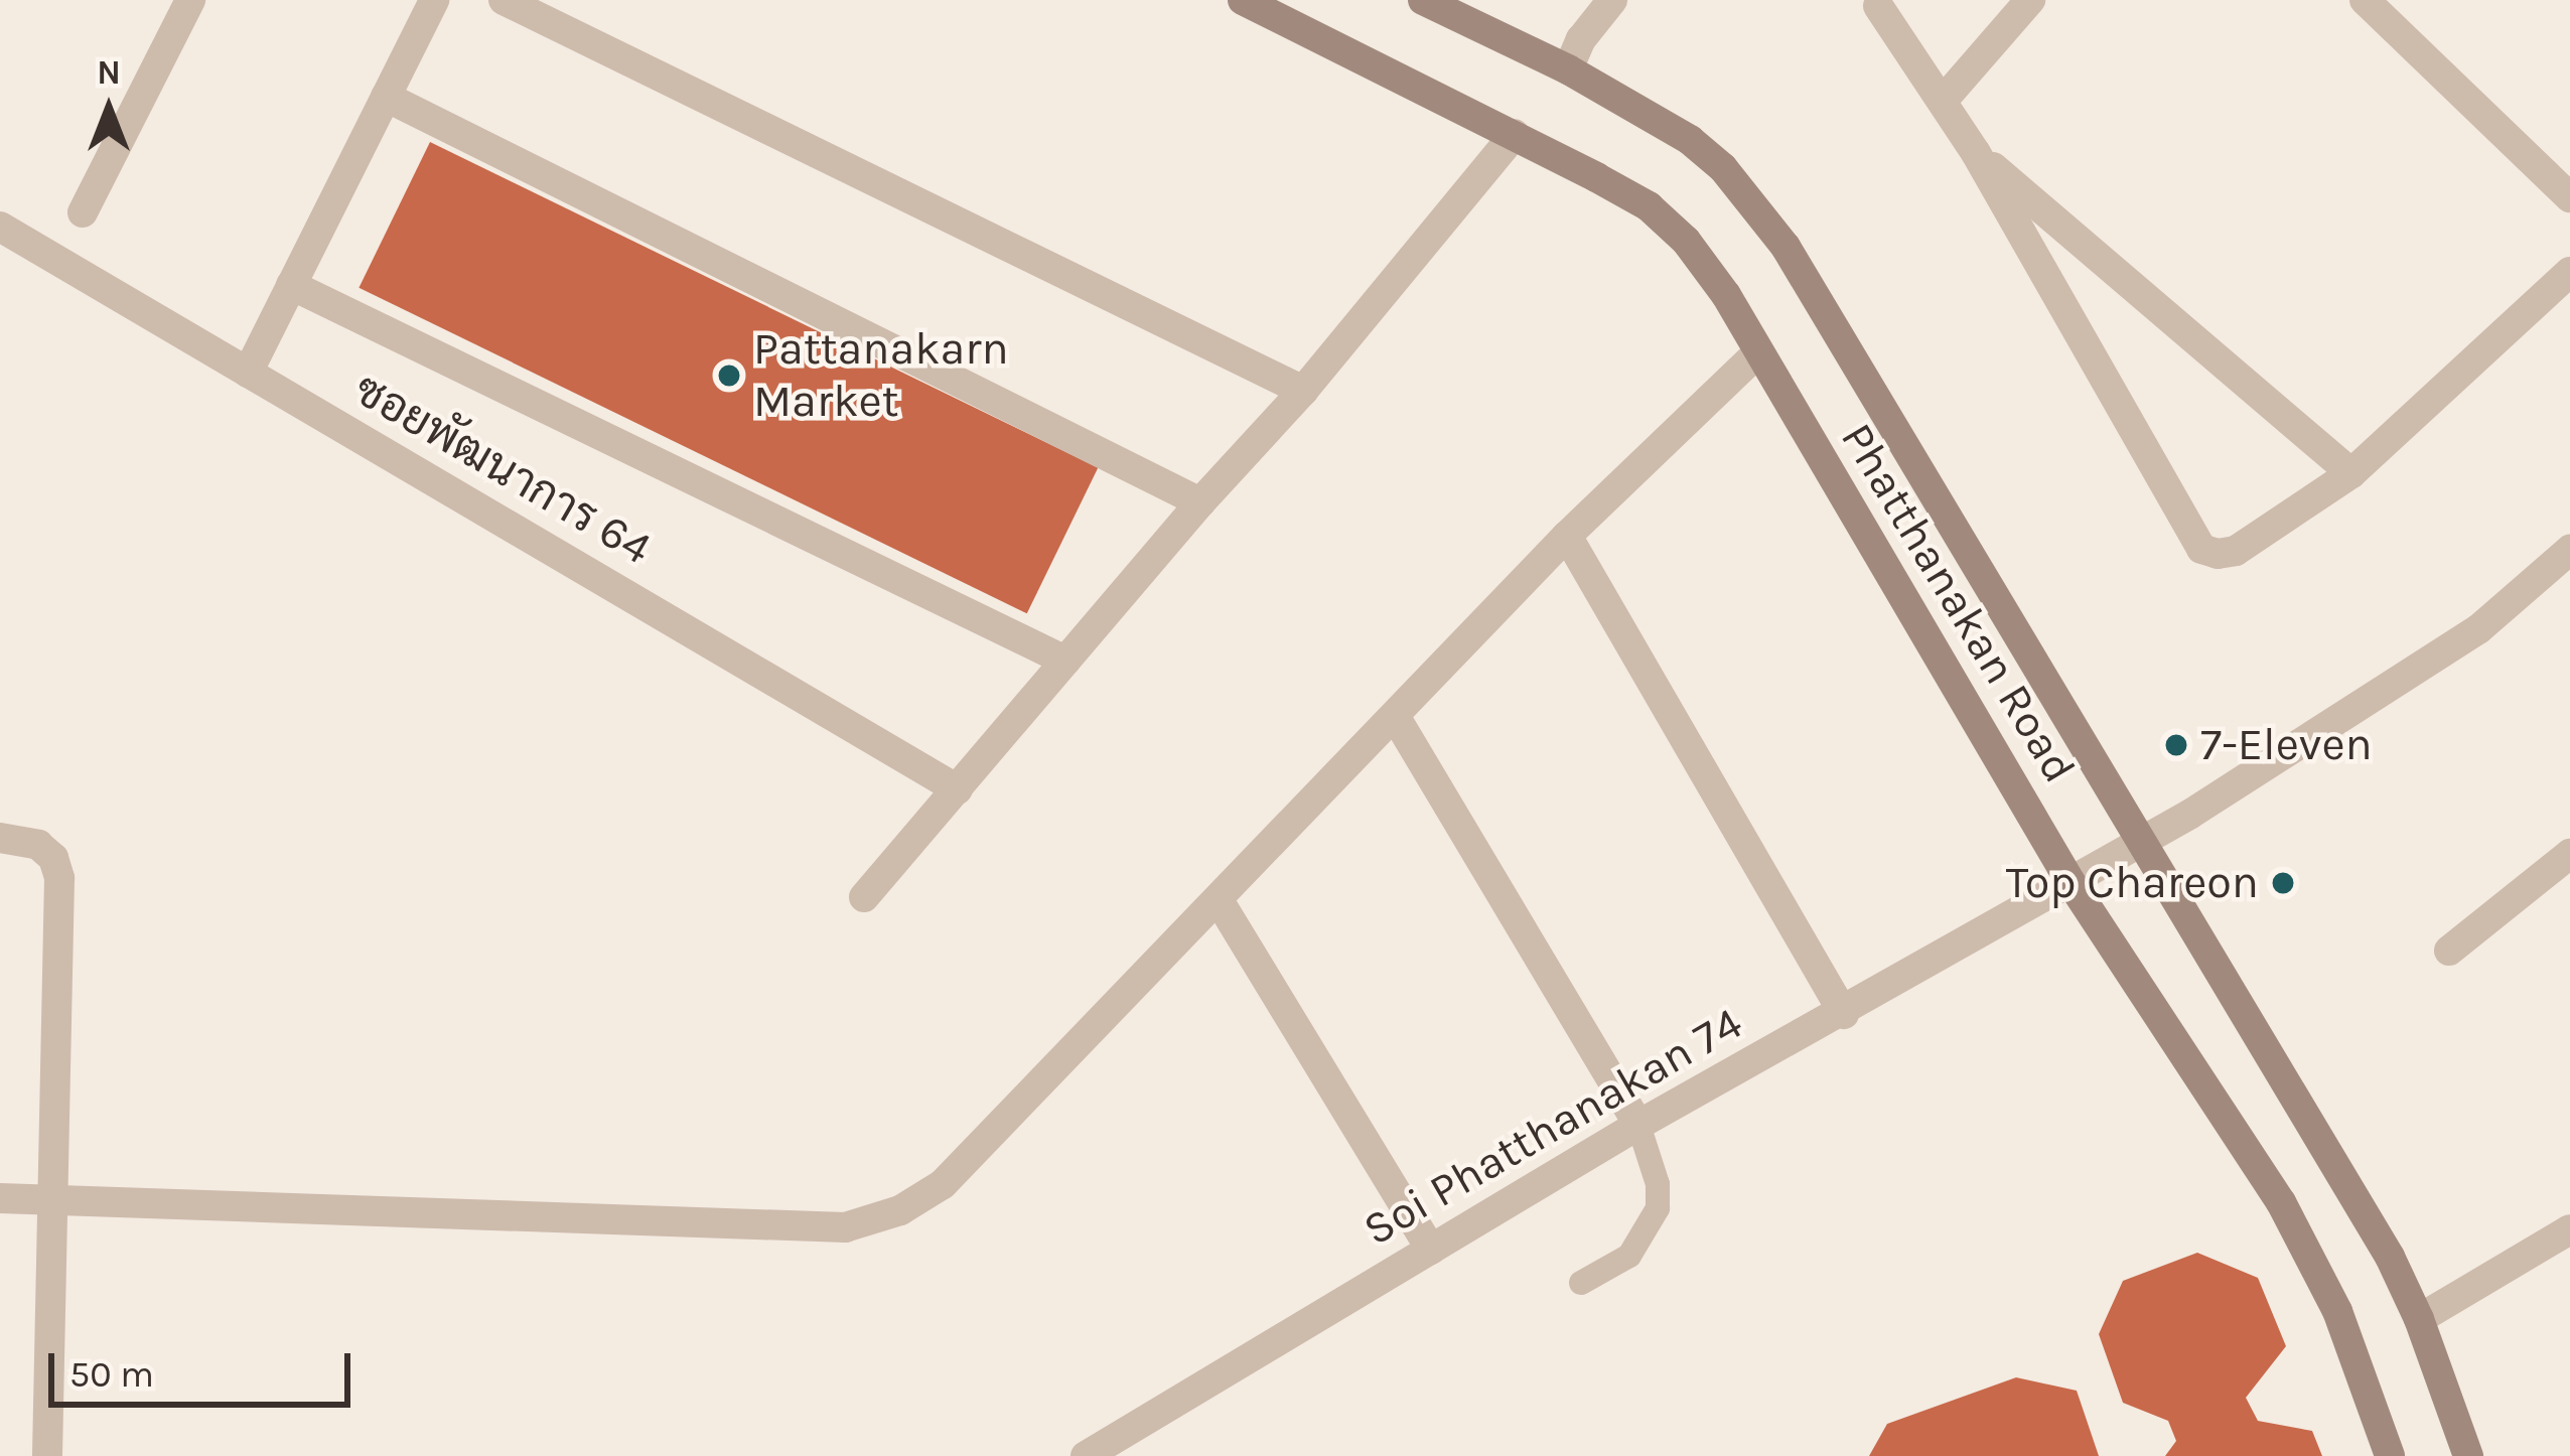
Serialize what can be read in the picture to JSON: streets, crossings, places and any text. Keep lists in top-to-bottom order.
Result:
{
  "streets": {
    "main road": ["Phatthanakan Road"],
    "street": ["ซอยพัฒนาการ 64", "Soi Phatthanakan 74"]
  },
  "crossings": [
    ["Phatthanakan Road", "Soi Phatthanakan 74"]
  ],
  "places": ["Pattanakarn Market", "7-Eleven", "Top Chareon"],
  "scale_bar": "50 m",
  "north": "top"
}
